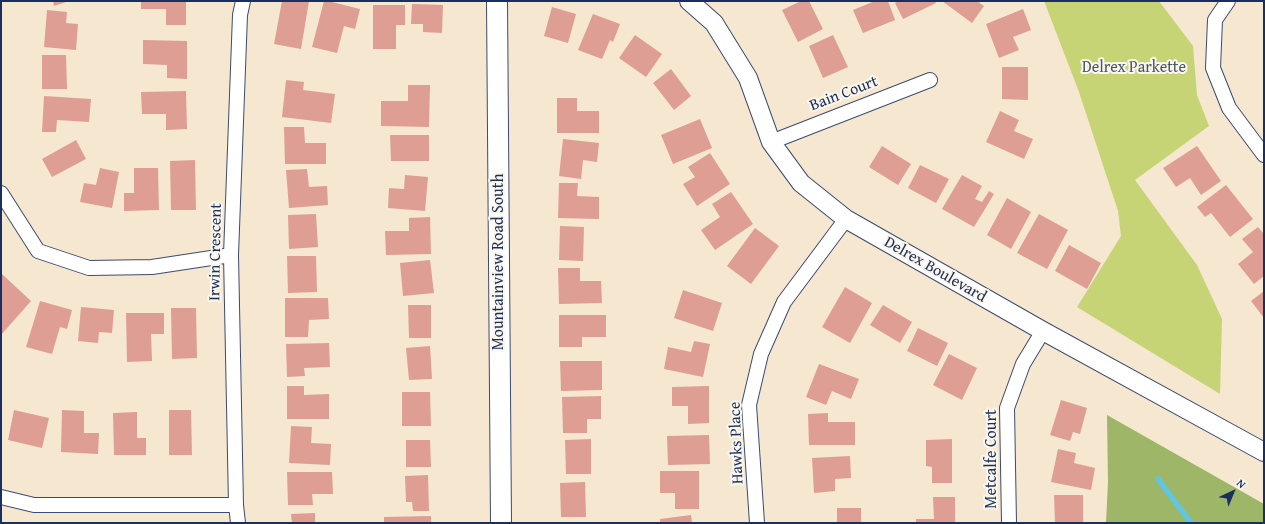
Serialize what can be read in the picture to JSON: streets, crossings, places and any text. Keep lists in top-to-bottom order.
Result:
{
  "streets": {
    "main road": ["Mountainview Road South"],
    "street": [
      "Bain Court",
      "Irwin Crescent",
      "Delrex Boulevard",
      "Hawks Place",
      "Metcalfe Court"
    ]
  },
  "crossings": [
    ["Bain Court", "Delrex Boulevard"],
    ["Delrex Boulevard", "Hawks Place"],
    ["Delrex Boulevard", "Metcalfe Court"]
  ],
  "parks": ["Delrex Parkette"],
  "north": "top right"
}
